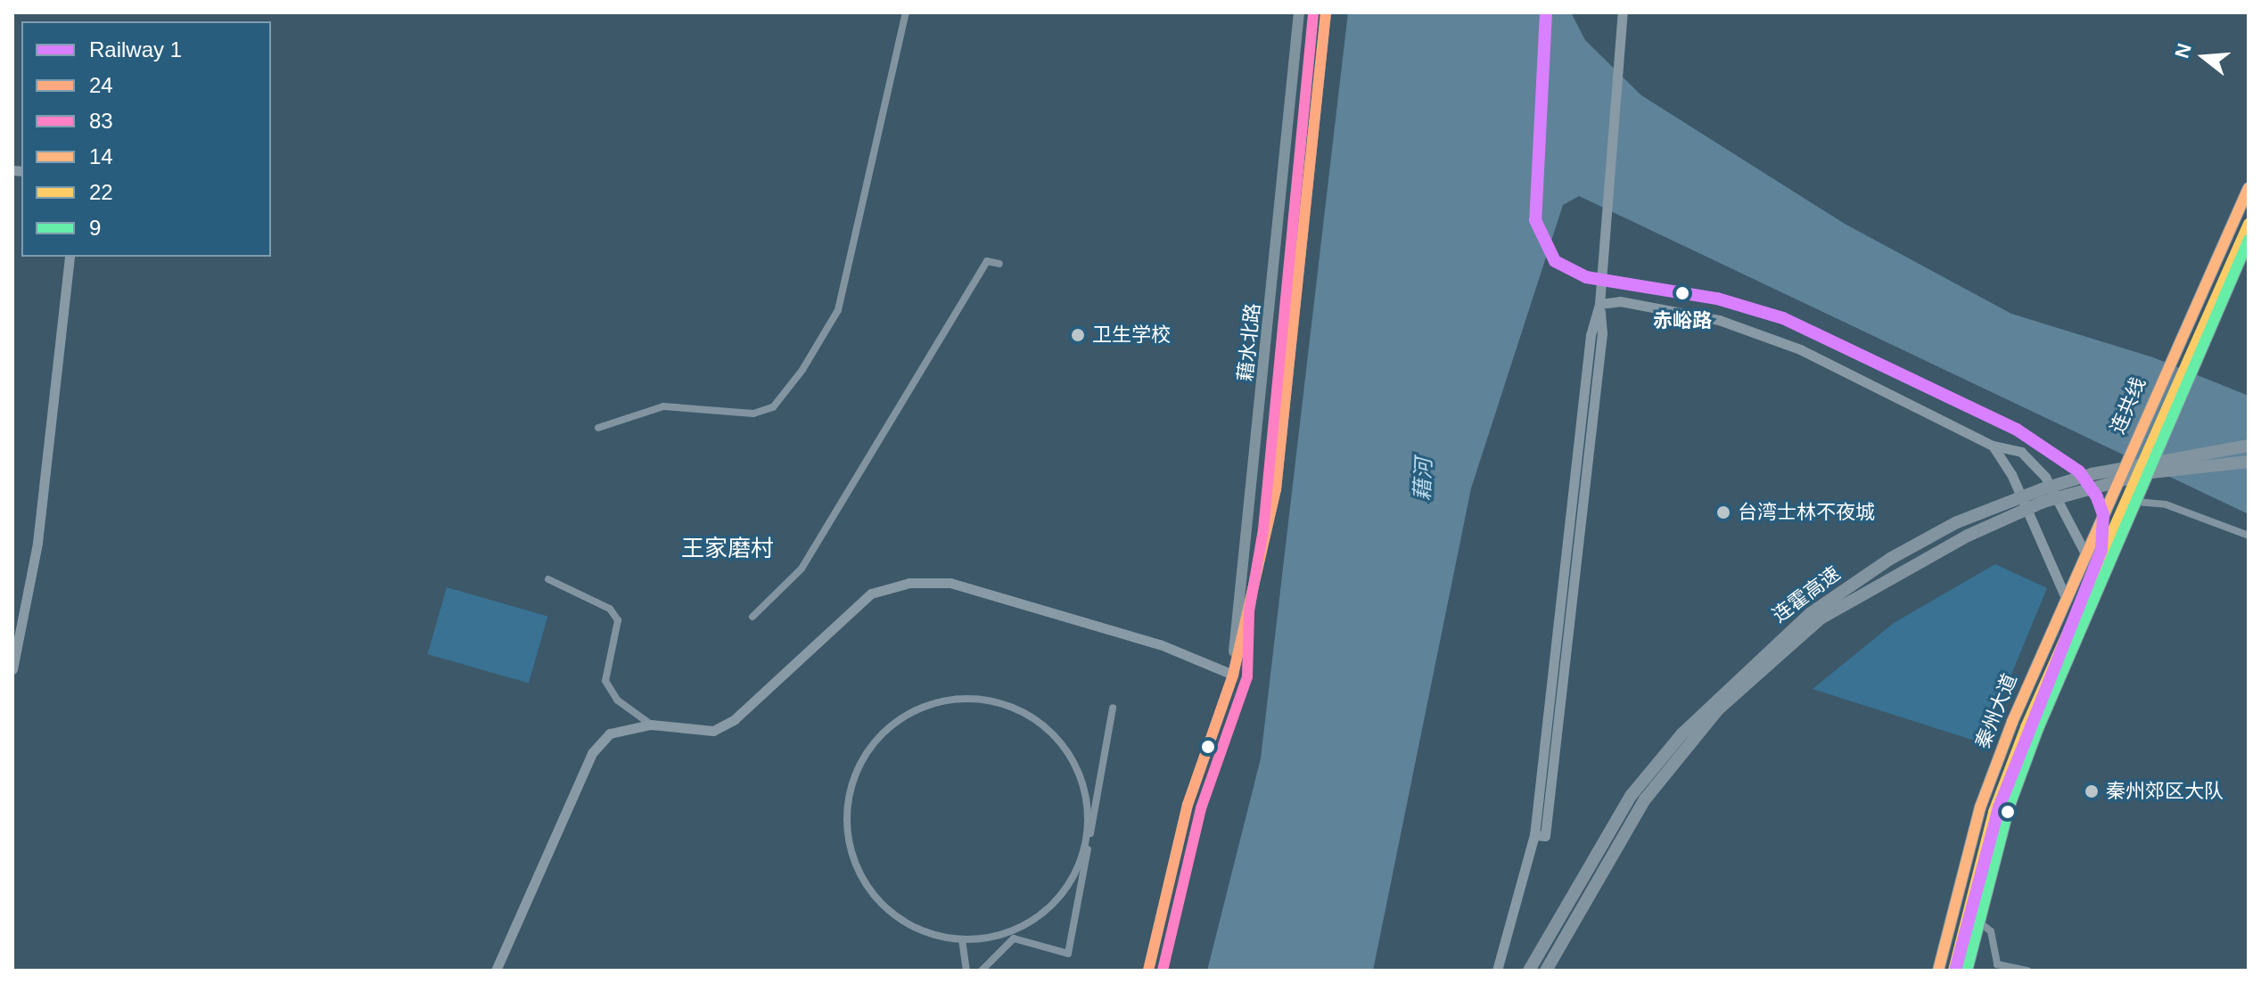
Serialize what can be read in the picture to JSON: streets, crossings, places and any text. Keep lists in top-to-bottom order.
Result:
{
  "streets": {
    "highway": ["连共线", "连霍高速", "秦州大道"],
    "main road": ["藉水北路"]
  },
  "crossings": [
    ["连共线", "秦州大道"]
  ],
  "districts": ["王家磨村"],
  "water": ["藉河"],
  "places": [
    "赤峪路",
    "卫生学校",
    "台湾士林不夜城",
    "秦州郊区大队"
  ],
  "lines": [
    "rail line 1",
    "transit line 24",
    "transit line 83",
    "transit line 14",
    "transit line 22",
    "transit line 9"
  ],
  "legend": [
    "Railway 1",
    "24",
    "83",
    "14",
    "22",
    "9"
  ],
  "north": "left"
}
